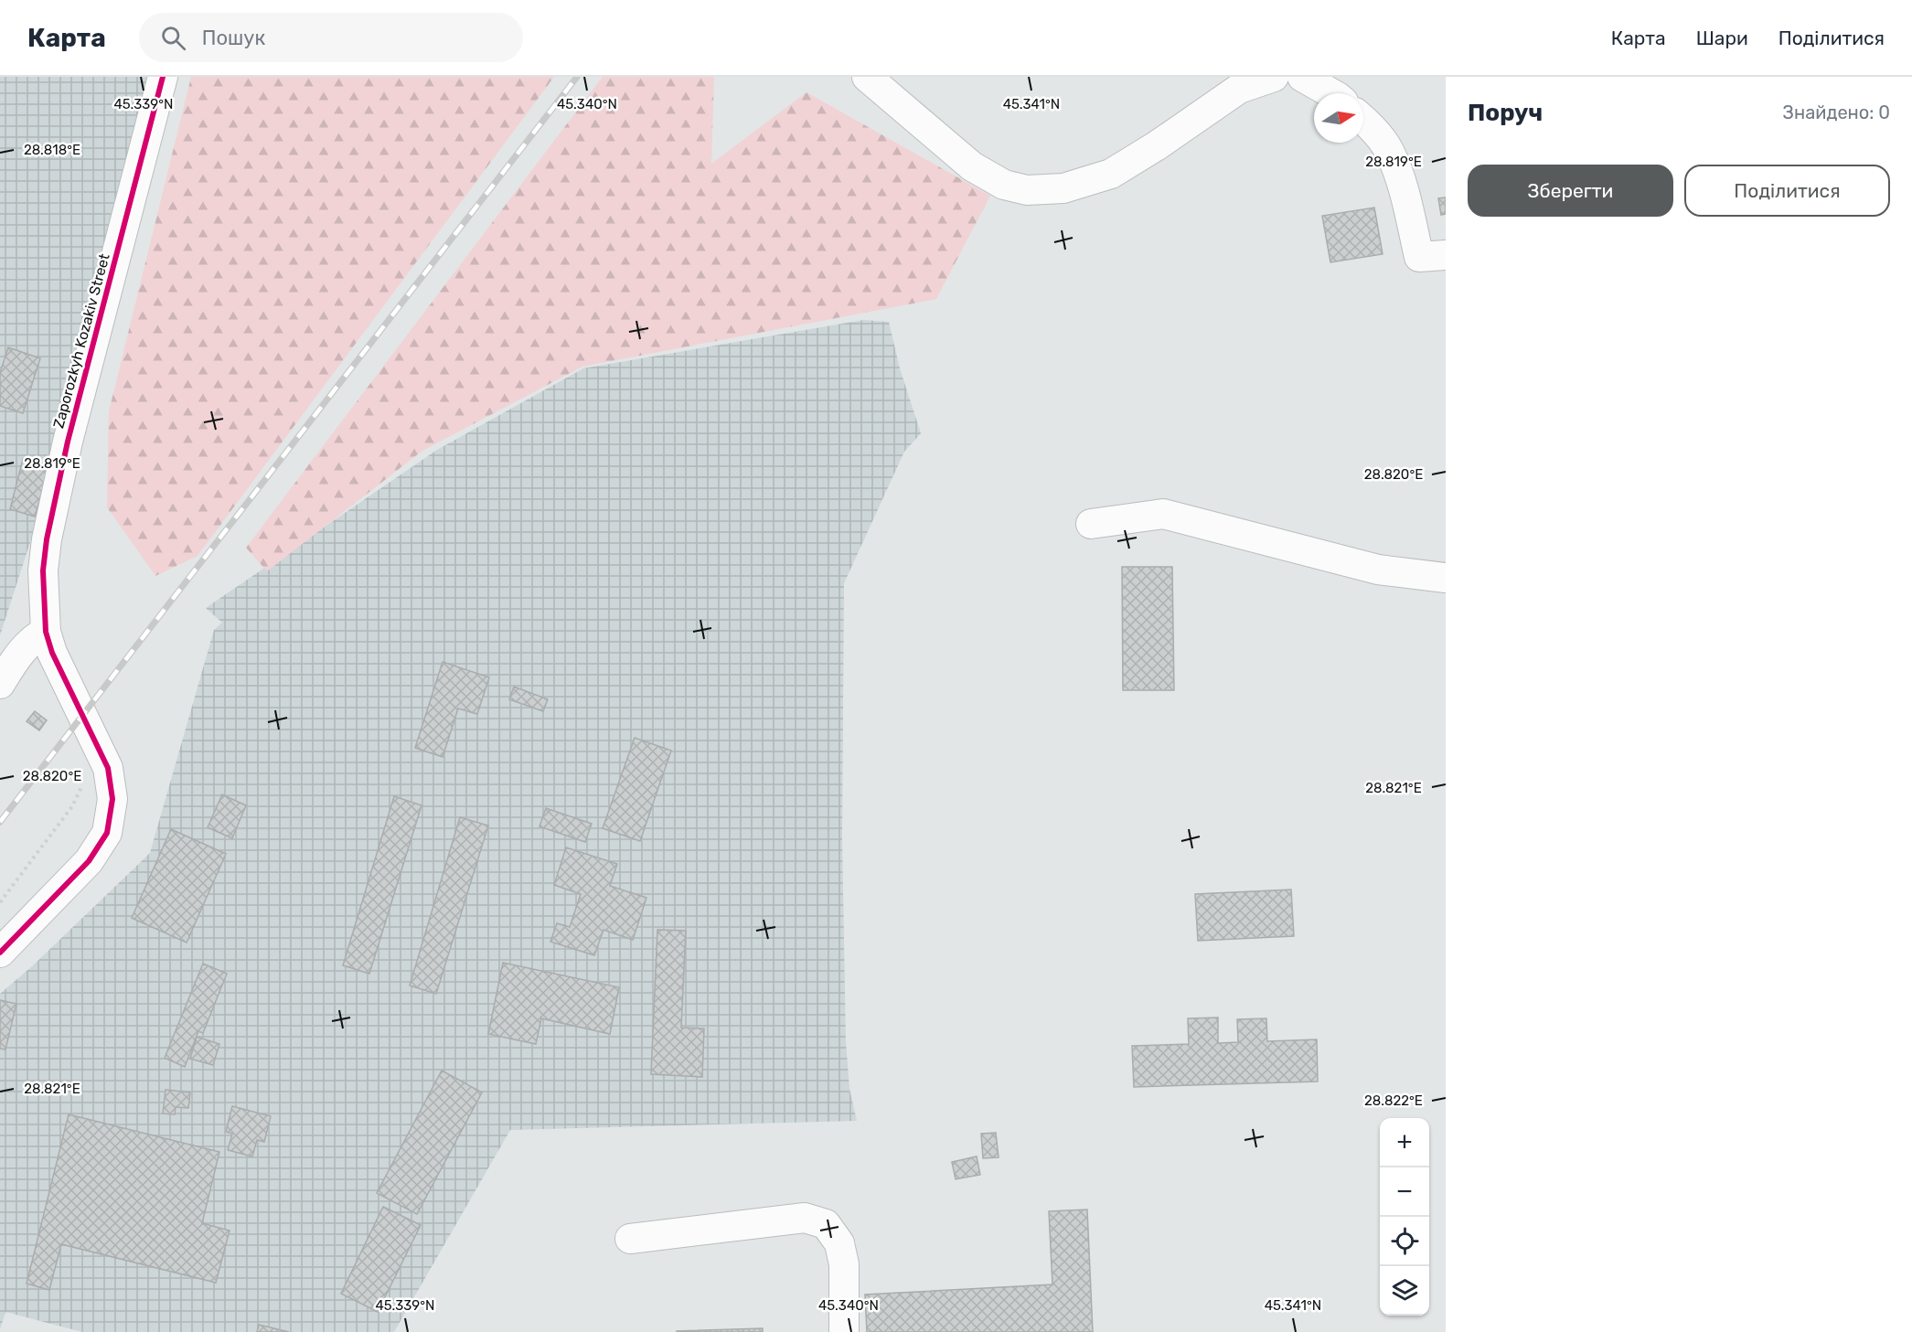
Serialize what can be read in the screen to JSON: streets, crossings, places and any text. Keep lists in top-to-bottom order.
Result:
{
  "streets": {
    "street": ["Zaporozkyh Kozakiv Street"]
  },
  "north": "right",
  "page": {
    "header": "Карта",
    "search": "Пошук",
    "nav": ["Карта", "Шари", "Поділитися"],
    "heading": ["Поруч", "Знайдено: 0"],
    "buttons": ["Зберегти", "Поділитися"],
    "map_buttons": ["+", "−"]
  },
  "coordinates": [
    "45.339°N",
    "45.340°N",
    "45.341°N",
    "28.818°E",
    "28.819°E",
    "28.820°E",
    "28.821°E",
    "28.822°E"
  ]
}
